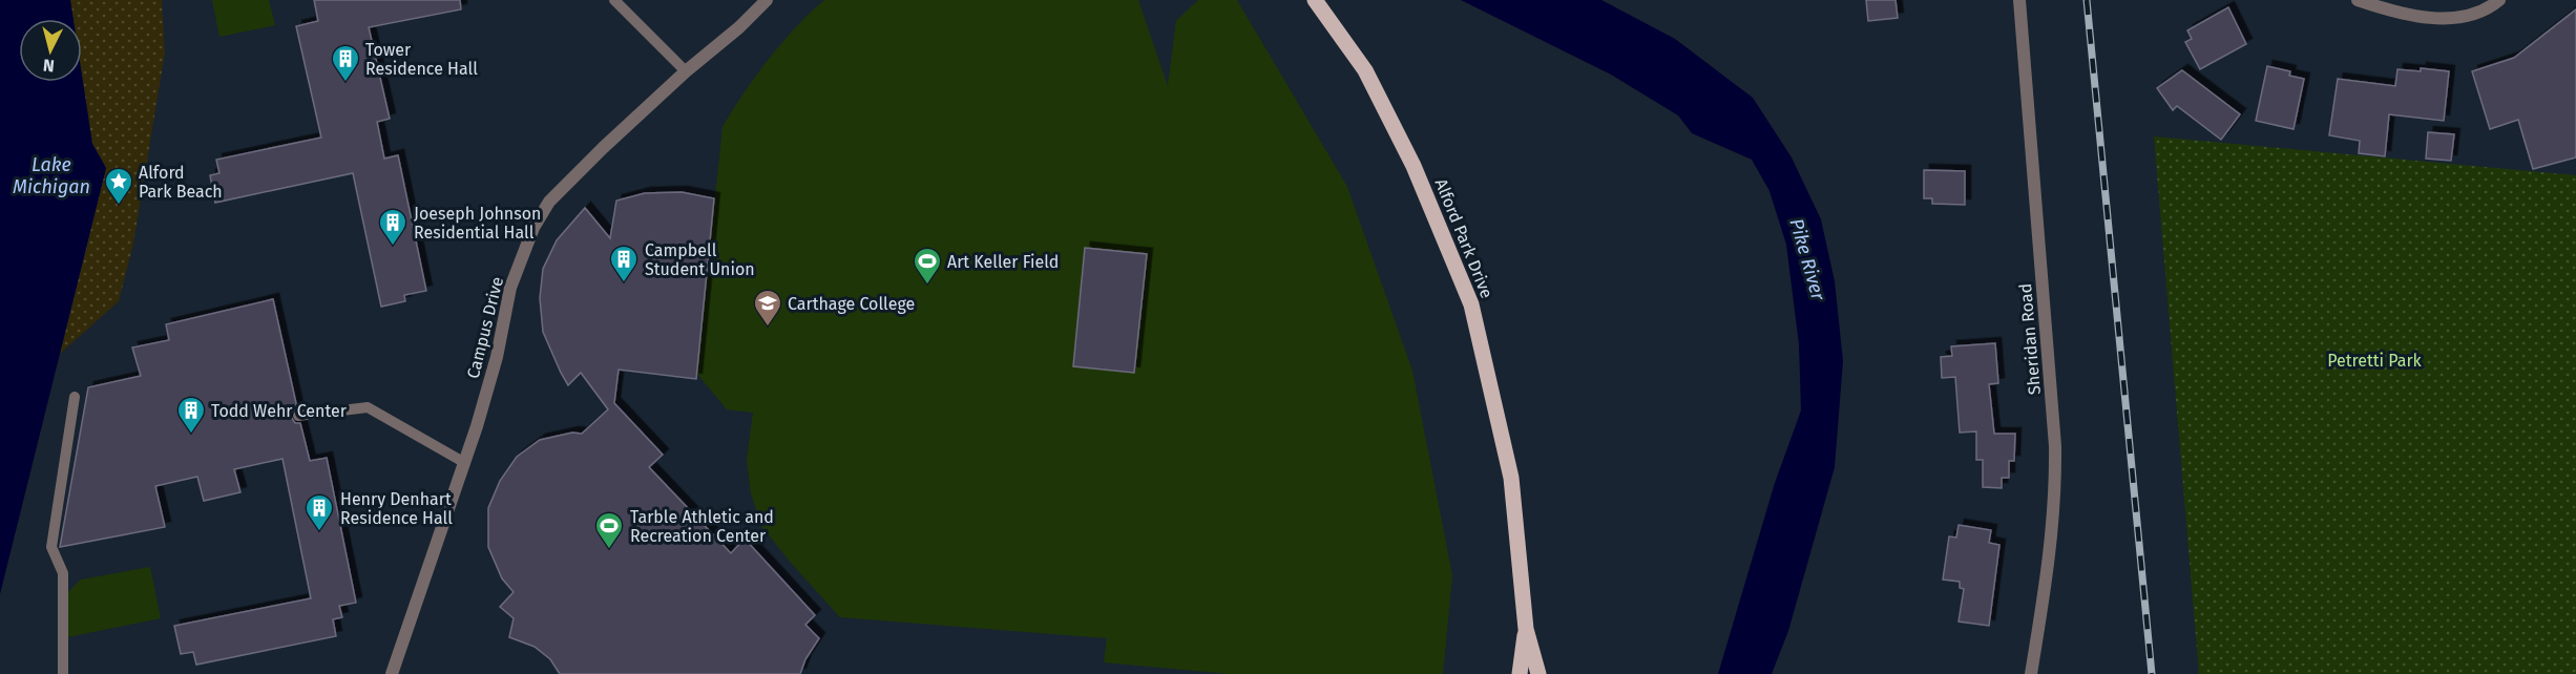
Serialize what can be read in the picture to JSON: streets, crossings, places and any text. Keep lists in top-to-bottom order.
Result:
{
  "streets": {
    "main road": ["Alford Park Drive"],
    "street": ["Campus Drive", "Sheridan Road"]
  },
  "water": ["Lake Michigan", "Pike River"],
  "parks": ["Petretti Park"],
  "places": {
    "building": [
      "Tower Residence Hall",
      "Joeseph Johnson Residential Hall",
      "Campbell Student Union",
      "Todd Wehr Center",
      "Henry Denhart Residence Hall"
    ],
    "place": ["Alford Park Beach"],
    "sports": ["Art Keller Field", "Tarble Athletic and Recreation Center"],
    "school or university": ["Carthage College"]
  },
  "north": "bottom"
}
